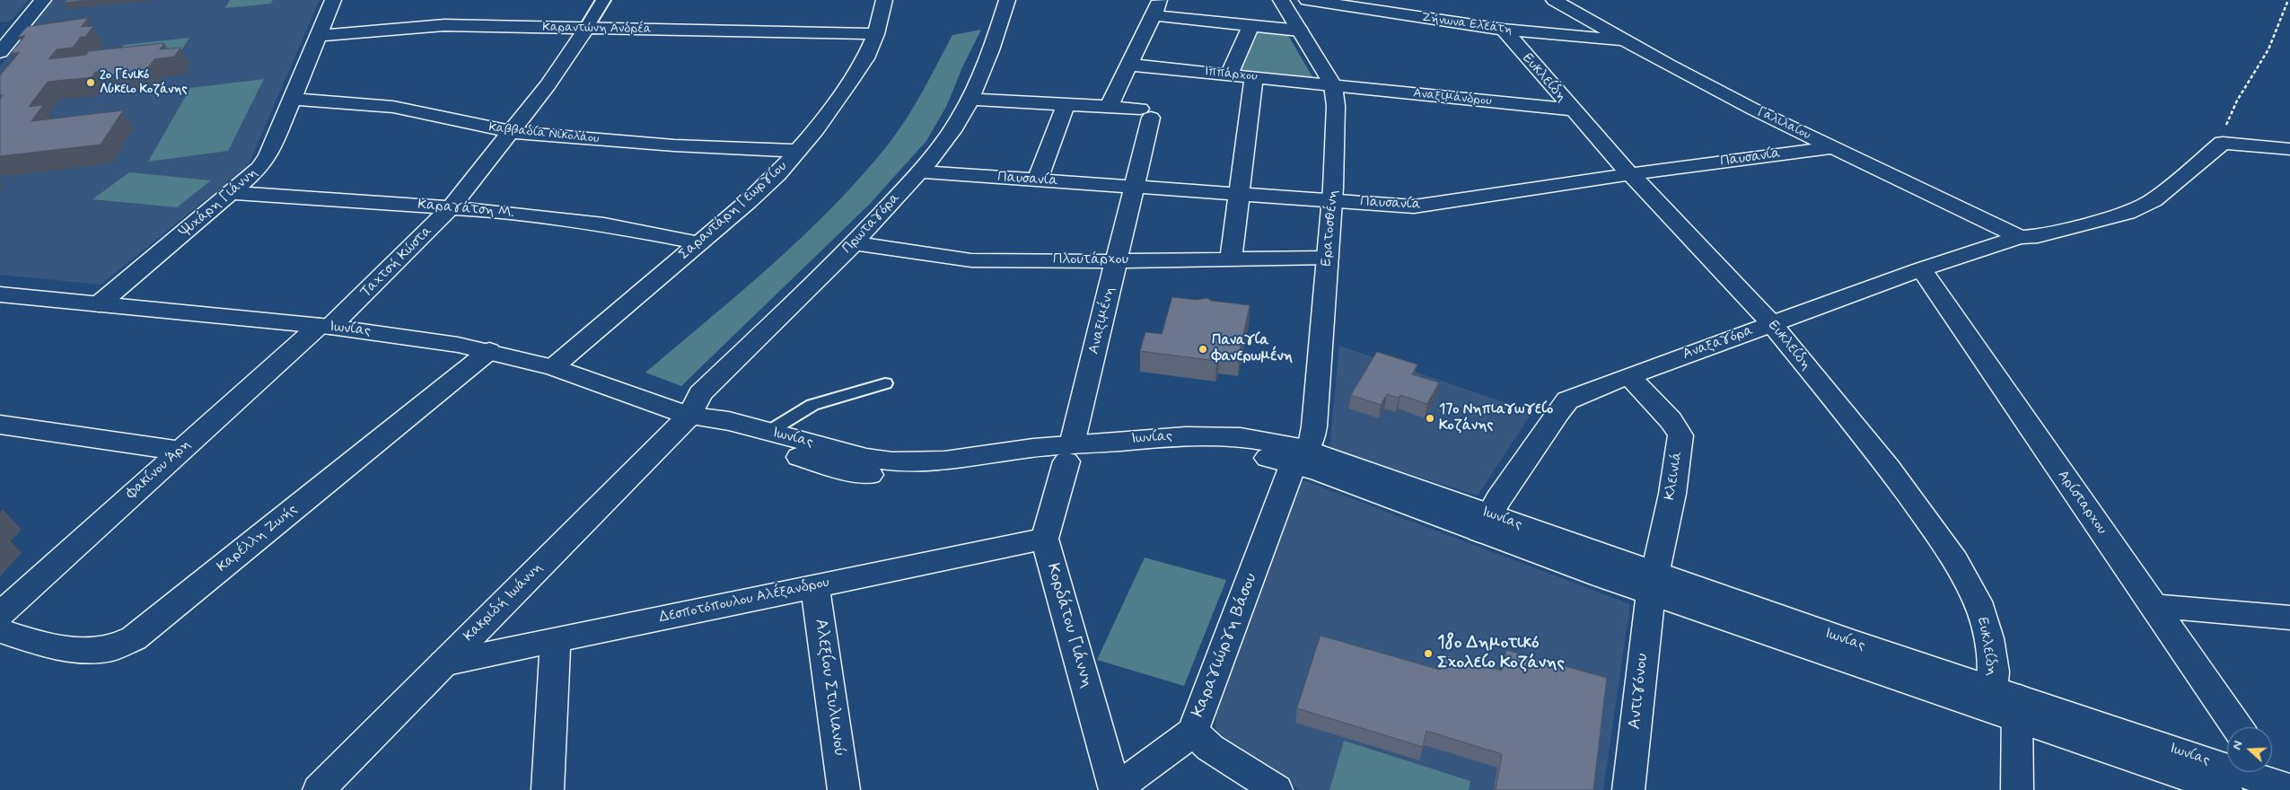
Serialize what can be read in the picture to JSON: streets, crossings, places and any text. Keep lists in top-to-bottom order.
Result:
{
  "streets": {
    "street": [
      "Ζήνωνα Ελεάτη",
      "Καραντώνη Ανδρέα",
      "Ιππάρχου",
      "Ευκλείδη",
      "Αναξιμάνδρου",
      "Γαλιλαίου",
      "Καββαδία Νικολάου",
      "Παυσανία",
      "Ψυχάρη Γιάννη",
      "Καραγάτση Μ.",
      "Σαραντάρη Γεωργίου",
      "Πρωταγόρα",
      "Ερατοσθένη",
      "Πλουτάρχου",
      "Ταχτσή Κώστα",
      "Αναξιμένη",
      "Ιωνίας",
      "Αναξαγόρα",
      "Φακίνου Άρη",
      "Κλεινιά",
      "Αρίσταρχου",
      "Καρέλλη Ζωής",
      "Δεσποτόπουλου Αλέξανδρου",
      "Κακριδή Ιωάννη",
      "Κορδάτου Γιάννη",
      "Καραγιώργη Βάσου",
      "Αλεξίου Στυλιανού",
      "Αντιγόνου"
    ]
  },
  "crossings": [
    ["Ζήνωνα Ελεάτη", "Ευκλείδη"],
    ["Ζήνωνα Ελεάτη", "Γαλιλαίου"],
    ["Καραντώνη Ανδρέα", "Ψυχάρη Γιάννη"],
    ["Καραντώνη Ανδρέα", "Σαραντάρη Γεωργίου"],
    ["Καραντώνη Ανδρέα", "Ταχτσή Κώστα"],
    ["Ιππάρχου", "Αναξιμάνδρου"],
    ["Ιππάρχου", "Ερατοσθένη"],
    ["Ευκλείδη", "Αναξιμάνδρου"],
    ["Ευκλείδη", "Παυσανία"],
    ["Ευκλείδη", "Ιωνίας"],
    ["Ευκλείδη", "Αναξαγόρα"],
    ["Αναξιμάνδρου", "Ερατοσθένη"],
    ["Γαλιλαίου", "Παυσανία"],
    ["Γαλιλαίου", "Αναξαγόρα"],
    ["Καββαδία Νικολάου", "Ψυχάρη Γιάννη"],
    ["Καββαδία Νικολάου", "Σαραντάρη Γεωργίου"],
    ["Καββαδία Νικολάου", "Ταχτσή Κώστα"],
    ["Παυσανία", "Πρωταγόρα"],
    ["Παυσανία", "Ερατοσθένη"],
    ["Παυσανία", "Αναξιμένη"],
    ["Ψυχάρη Γιάννη", "Καραγάτση Μ."],
    ["Ψυχάρη Γιάννη", "Ιωνίας"],
    ["Καραγάτση Μ.", "Σαραντάρη Γεωργίου"],
    ["Καραγάτση Μ.", "Ταχτσή Κώστα"],
    ["Σαραντάρη Γεωργίου", "Ιωνίας"],
    ["Πρωταγόρα", "Πλουτάρχου"],
    ["Πρωταγόρα", "Ιωνίας"],
    ["Πρωταγόρα", "Κακριδή Ιωάννη"],
    ["Ερατοσθένη", "Πλουτάρχου"],
    ["Ερατοσθένη", "Ιωνίας"],
    ["Ερατοσθένη", "Καραγιώργη Βάσου"],
    ["Πλουτάρχου", "Αναξιμένη"],
    ["Ταχτσή Κώστα", "Ιωνίας"],
    ["Ταχτσή Κώστα", "Φακίνου Άρη"],
    ["Αναξιμένη", "Ιωνίας"],
    ["Ιωνίας", "Αναξαγόρα"],
    ["Ιωνίας", "Φακίνου Άρη"],
    ["Ιωνίας", "Κλεινιά"],
    ["Ιωνίας", "Καρέλλη Ζωής"],
    ["Ιωνίας", "Κακριδή Ιωάννη"],
    ["Ιωνίας", "Καραγιώργη Βάσου"],
    ["Ιωνίας", "Αντιγόνου"],
    ["Αναξαγόρα", "Κλεινιά"],
    ["Αναξαγόρα", "Αρίσταρχου"],
    ["Κλεινιά", "Αντιγόνου"],
    ["Δεσποτόπουλου Αλέξανδρου", "Κακριδή Ιωάννη"],
    ["Δεσποτόπουλου Αλέξανδρου", "Κορδάτου Γιάννη"],
    ["Δεσποτόπουλου Αλέξανδρου", "Αλεξίου Στυλιανού"]
  ],
  "places": [
    "2ο Γενικό Λύκειο Κοζάνης",
    "Παναγία Φανερωμένη",
    "17ο Νηπιαγωγείο Κοζάνης",
    "18ο Δημοτικό Σχολείο Κοζάνης"
  ],
  "north": "left"
}
